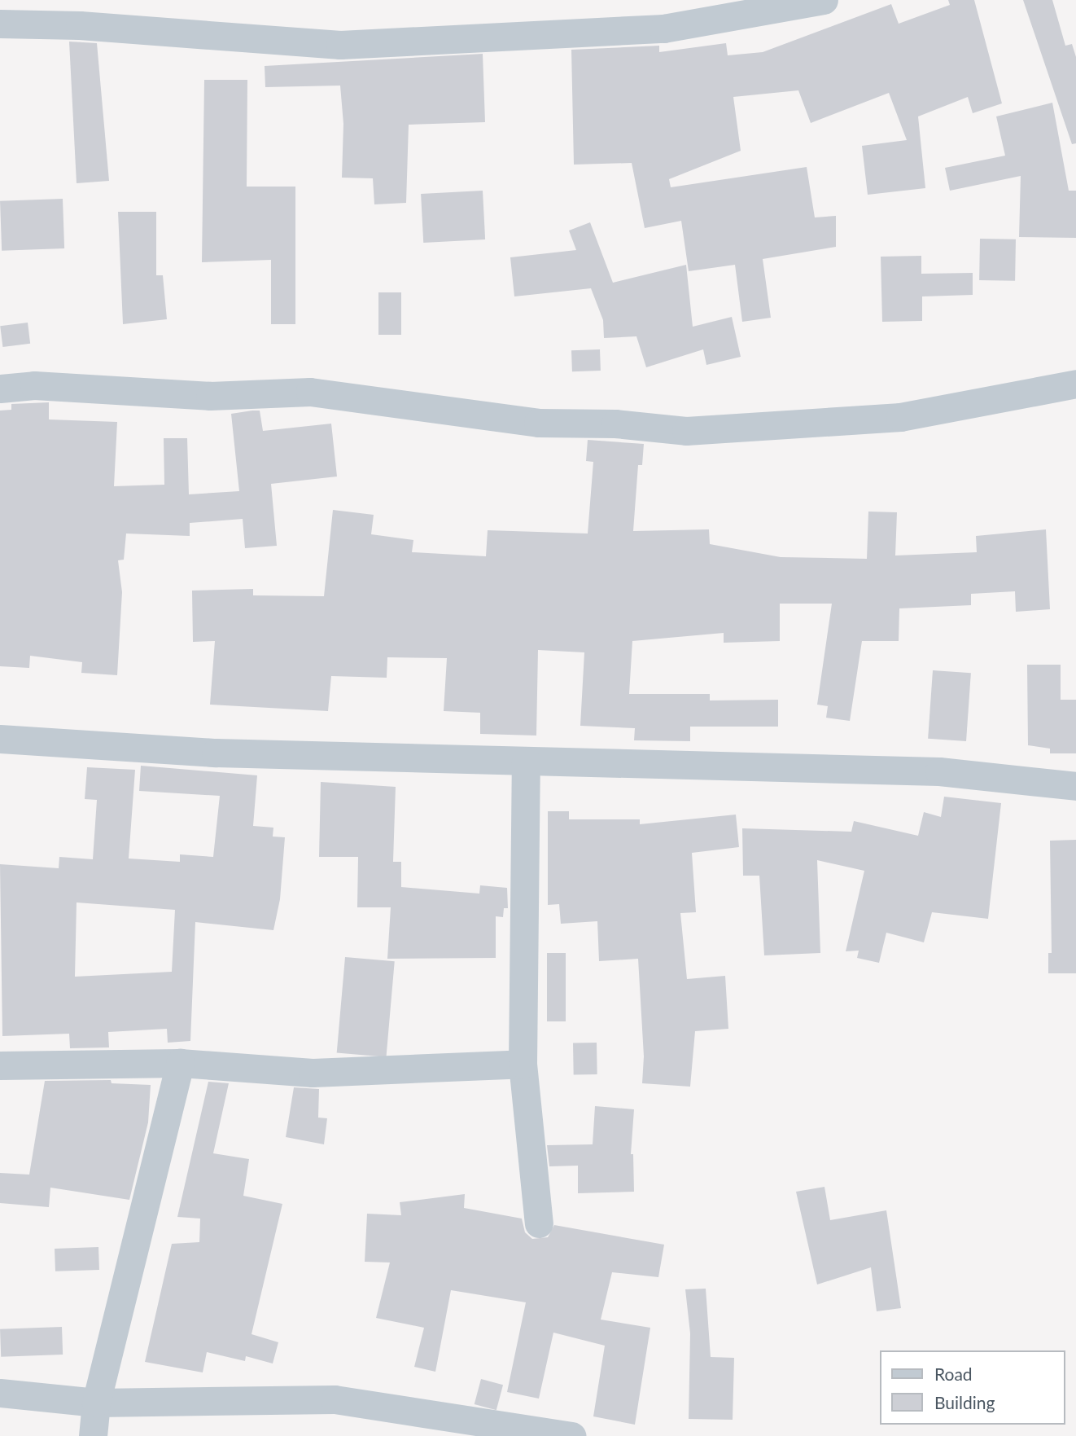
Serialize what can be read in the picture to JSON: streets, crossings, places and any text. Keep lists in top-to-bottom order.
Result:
{
  "legend": ["Road", "Building"]
}
